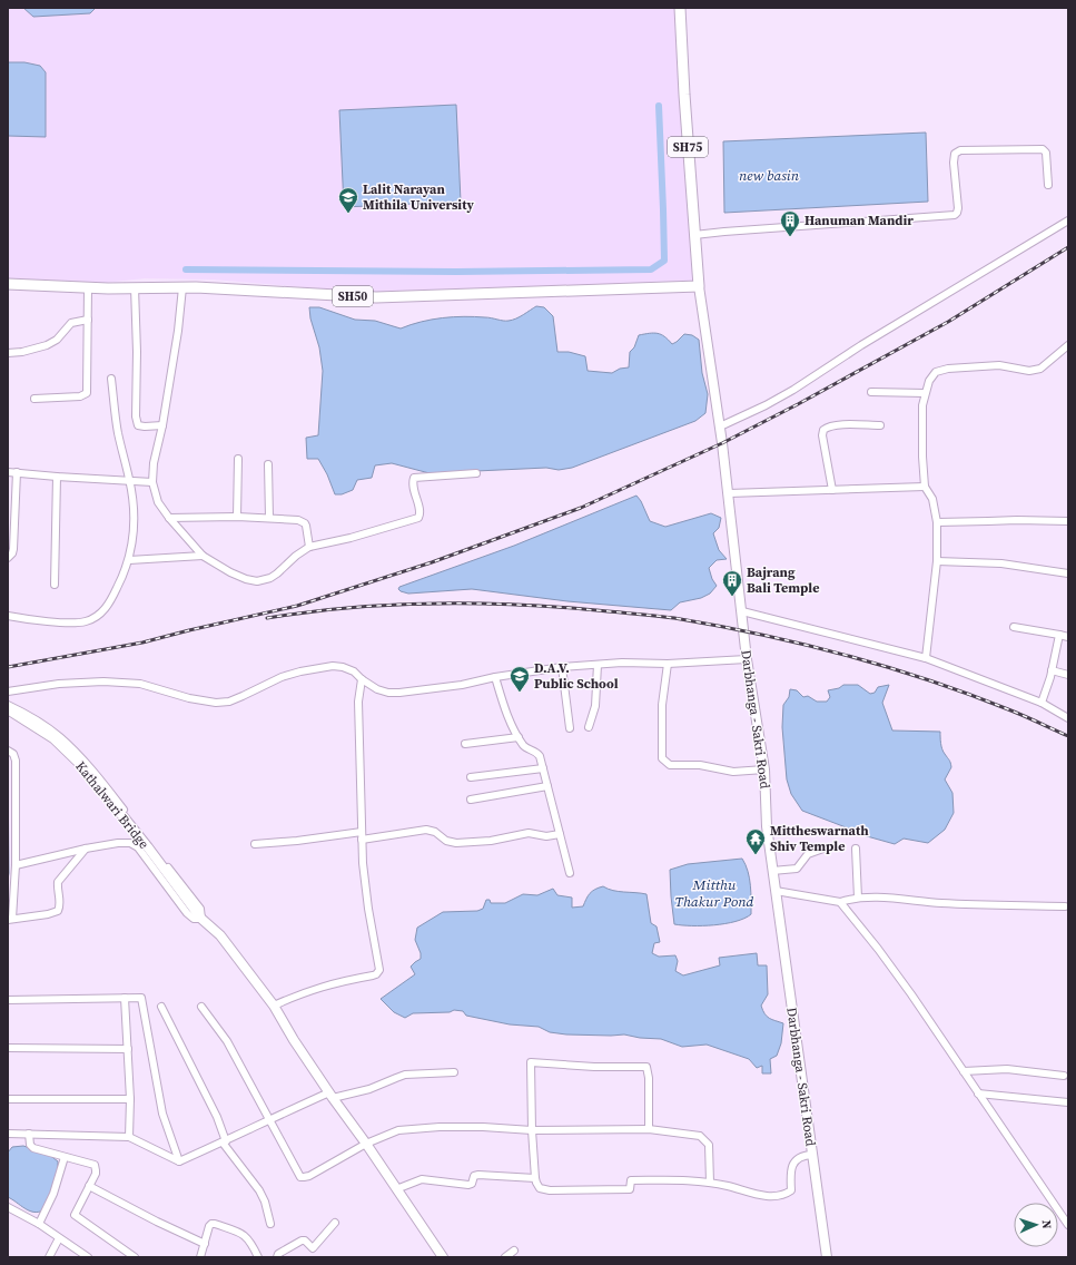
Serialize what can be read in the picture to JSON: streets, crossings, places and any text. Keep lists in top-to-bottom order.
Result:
{
  "streets": {
    "main road": [
      "SH75",
      "SH50",
      "Darbhanga - Sakri Road",
      "Kathalwari Bridge"
    ]
  },
  "crossings": [
    ["SH75", "SH50"],
    ["SH75", "Darbhanga - Sakri Road"],
    ["SH50", "Darbhanga - Sakri Road"]
  ],
  "water": ["new basin", "Mitthu Thakur Pond"],
  "places": {
    "school or university": ["Lalit Narayan Mithila University", "D.A.V. Public School"],
    "building": ["Hanuman Mandir", "Bajrang Bali Temple"],
    "temple": ["Mittheswarnath Shiv Temple"]
  },
  "north": "right"
}
